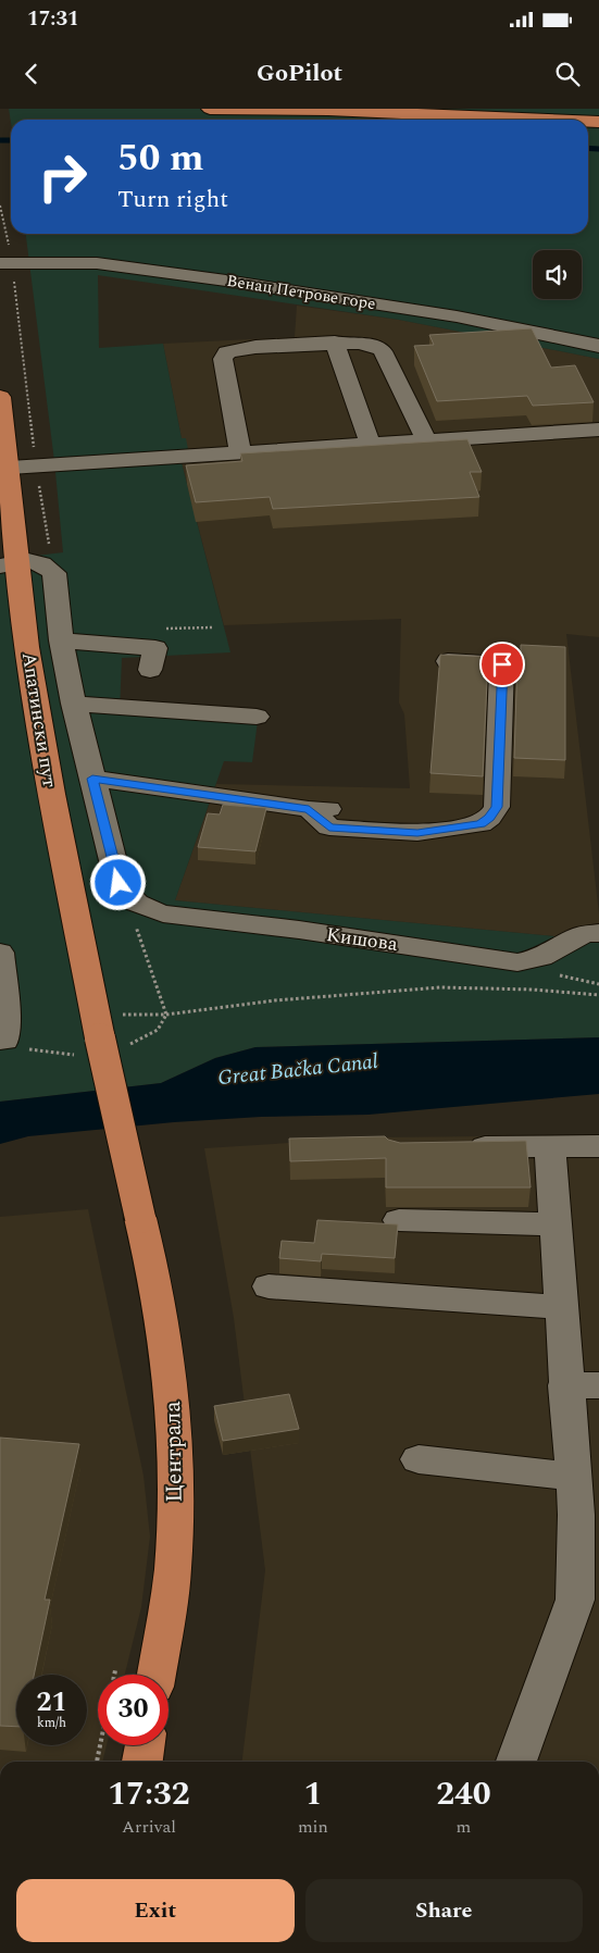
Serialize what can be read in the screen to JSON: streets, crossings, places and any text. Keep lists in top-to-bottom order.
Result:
{
  "streets": {
    "main road": ["Апатински пут", "Централа"],
    "street": ["Венац Петрове горе", "Кишова"]
  },
  "crossings": [
    ["Апатински пут", "Централа"]
  ],
  "water": ["Great Bačka Canal"],
  "page": {
    "status": "17:31",
    "header": "GoPilot",
    "turn": ["50 m", "Turn right"],
    "speed": "21 km/h",
    "limit": "30",
    "eta": [
      "17:32",
      "Arrival",
      "1",
      "min",
      "240",
      "m"
    ],
    "buttons": ["Exit", "Share"]
  }
}
